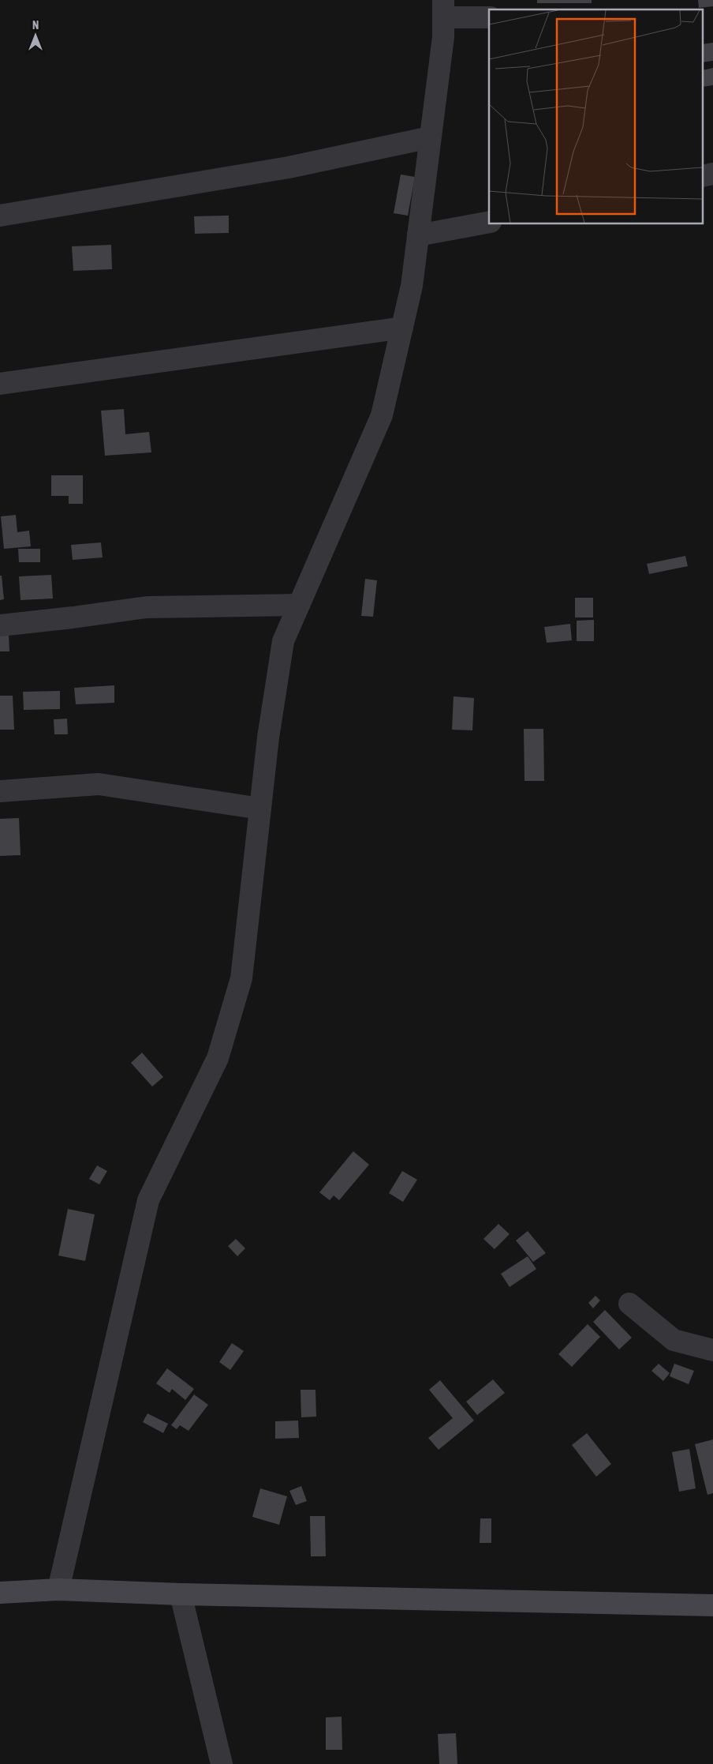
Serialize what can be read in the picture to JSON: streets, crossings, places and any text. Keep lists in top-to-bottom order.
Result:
{
  "north": "top"
}
